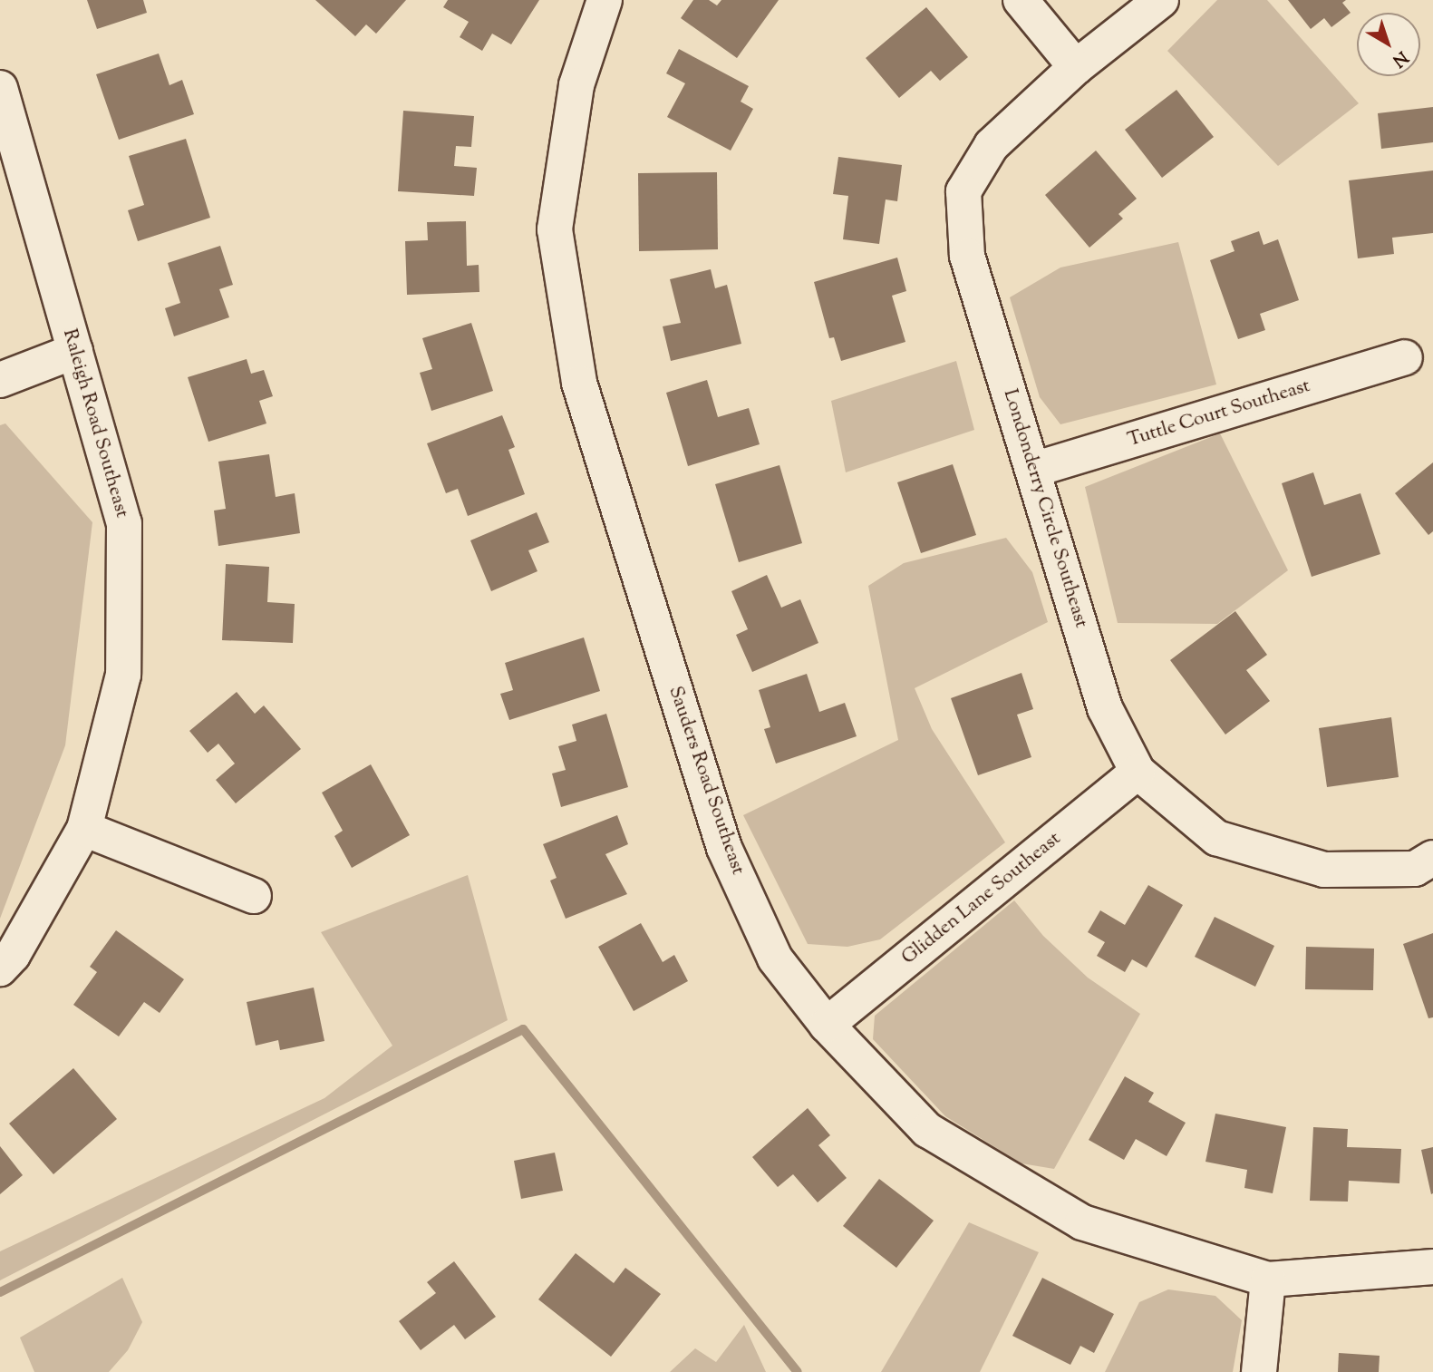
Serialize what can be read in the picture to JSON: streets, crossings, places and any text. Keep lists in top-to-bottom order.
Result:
{
  "streets": {
    "street": [
      "Tuttle Court Southeast",
      "Raleigh Road Southeast",
      "Londonderry Circle Southeast",
      "Sauders Road Southeast",
      "Glidden Lane Southeast"
    ]
  },
  "crossings": [
    ["Tuttle Court Southeast", "Londonderry Circle Southeast"],
    ["Londonderry Circle Southeast", "Glidden Lane Southeast"],
    ["Sauders Road Southeast", "Glidden Lane Southeast"]
  ],
  "north": "bottom right"
}
